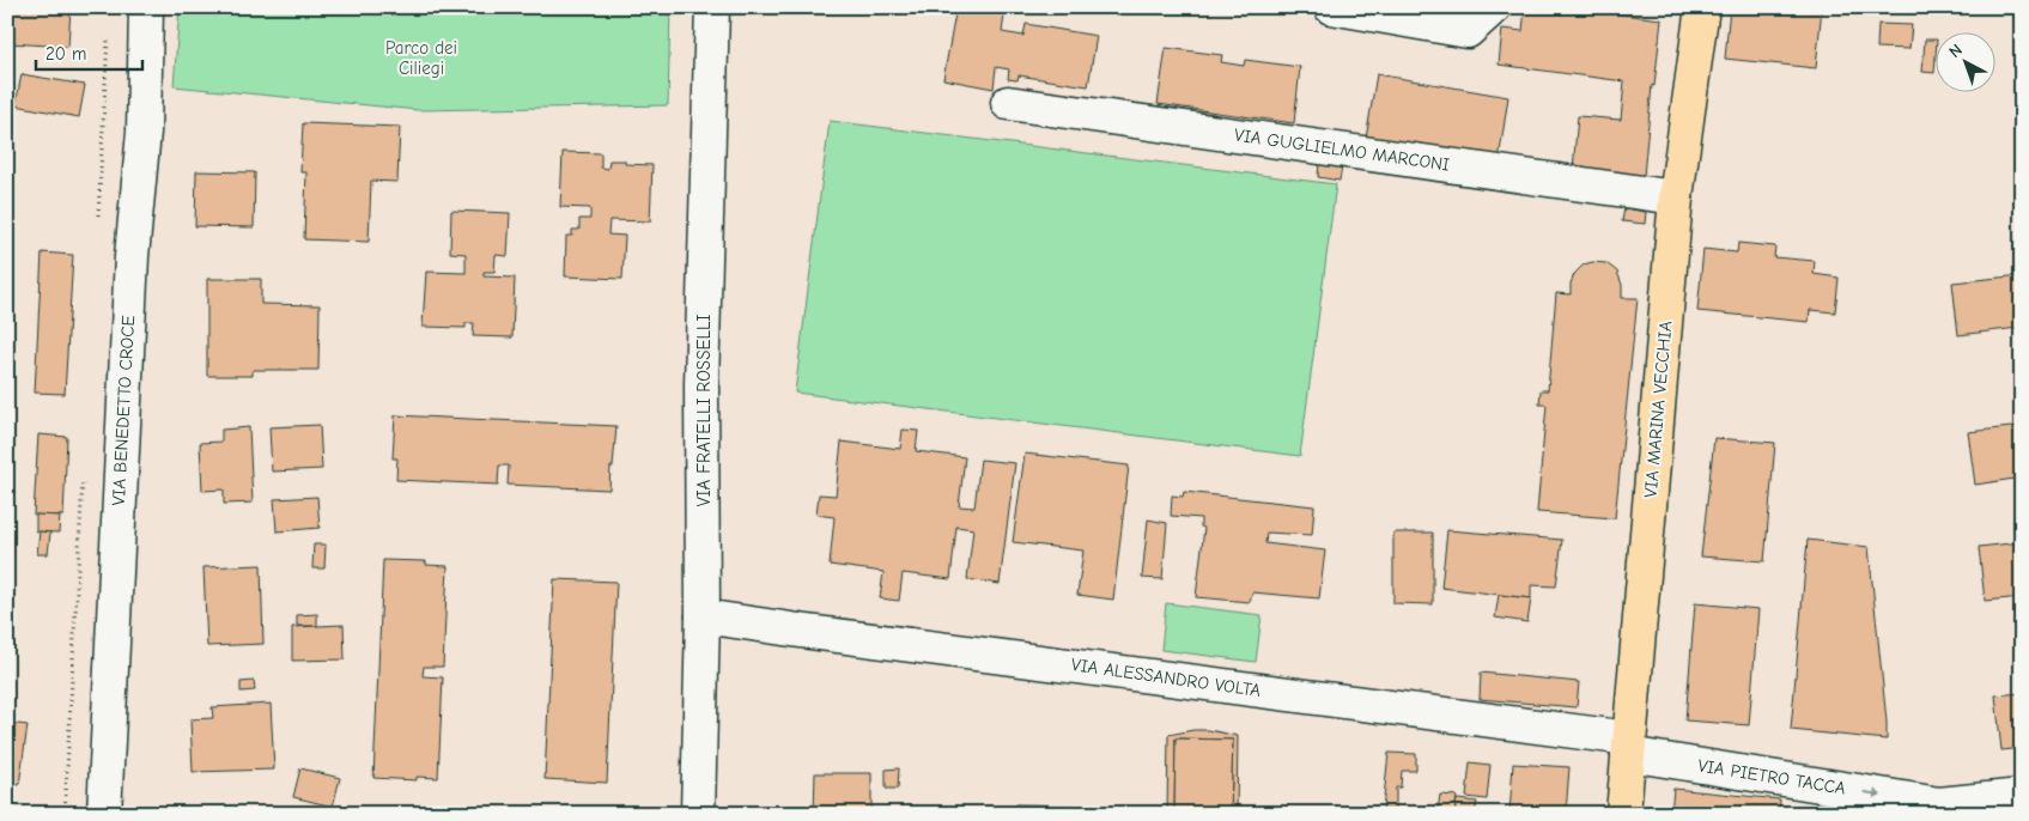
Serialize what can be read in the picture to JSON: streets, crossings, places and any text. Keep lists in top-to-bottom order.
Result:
{
  "streets": {
    "main road": ["VIA MARINA VECCHIA"],
    "street": [
      "VIA GUGLIELMO MARCONI",
      "VIA BENEDETTO CROCE",
      "VIA FRATELLI ROSSELLI",
      "VIA ALESSANDRO VOLTA",
      "VIA PIETRO TACCA"
    ]
  },
  "crossings": [
    ["VIA GUGLIELMO MARCONI", "VIA MARINA VECCHIA"],
    ["VIA MARINA VECCHIA", "VIA ALESSANDRO VOLTA"],
    ["VIA MARINA VECCHIA", "VIA PIETRO TACCA"],
    ["VIA FRATELLI ROSSELLI", "VIA ALESSANDRO VOLTA"],
    ["VIA ALESSANDRO VOLTA", "VIA PIETRO TACCA"]
  ],
  "one_way": ["VIA PIETRO TACCA"],
  "parks": ["Parco dei Ciliegi"],
  "scale_bar": "20 m",
  "north": "top left"
}
